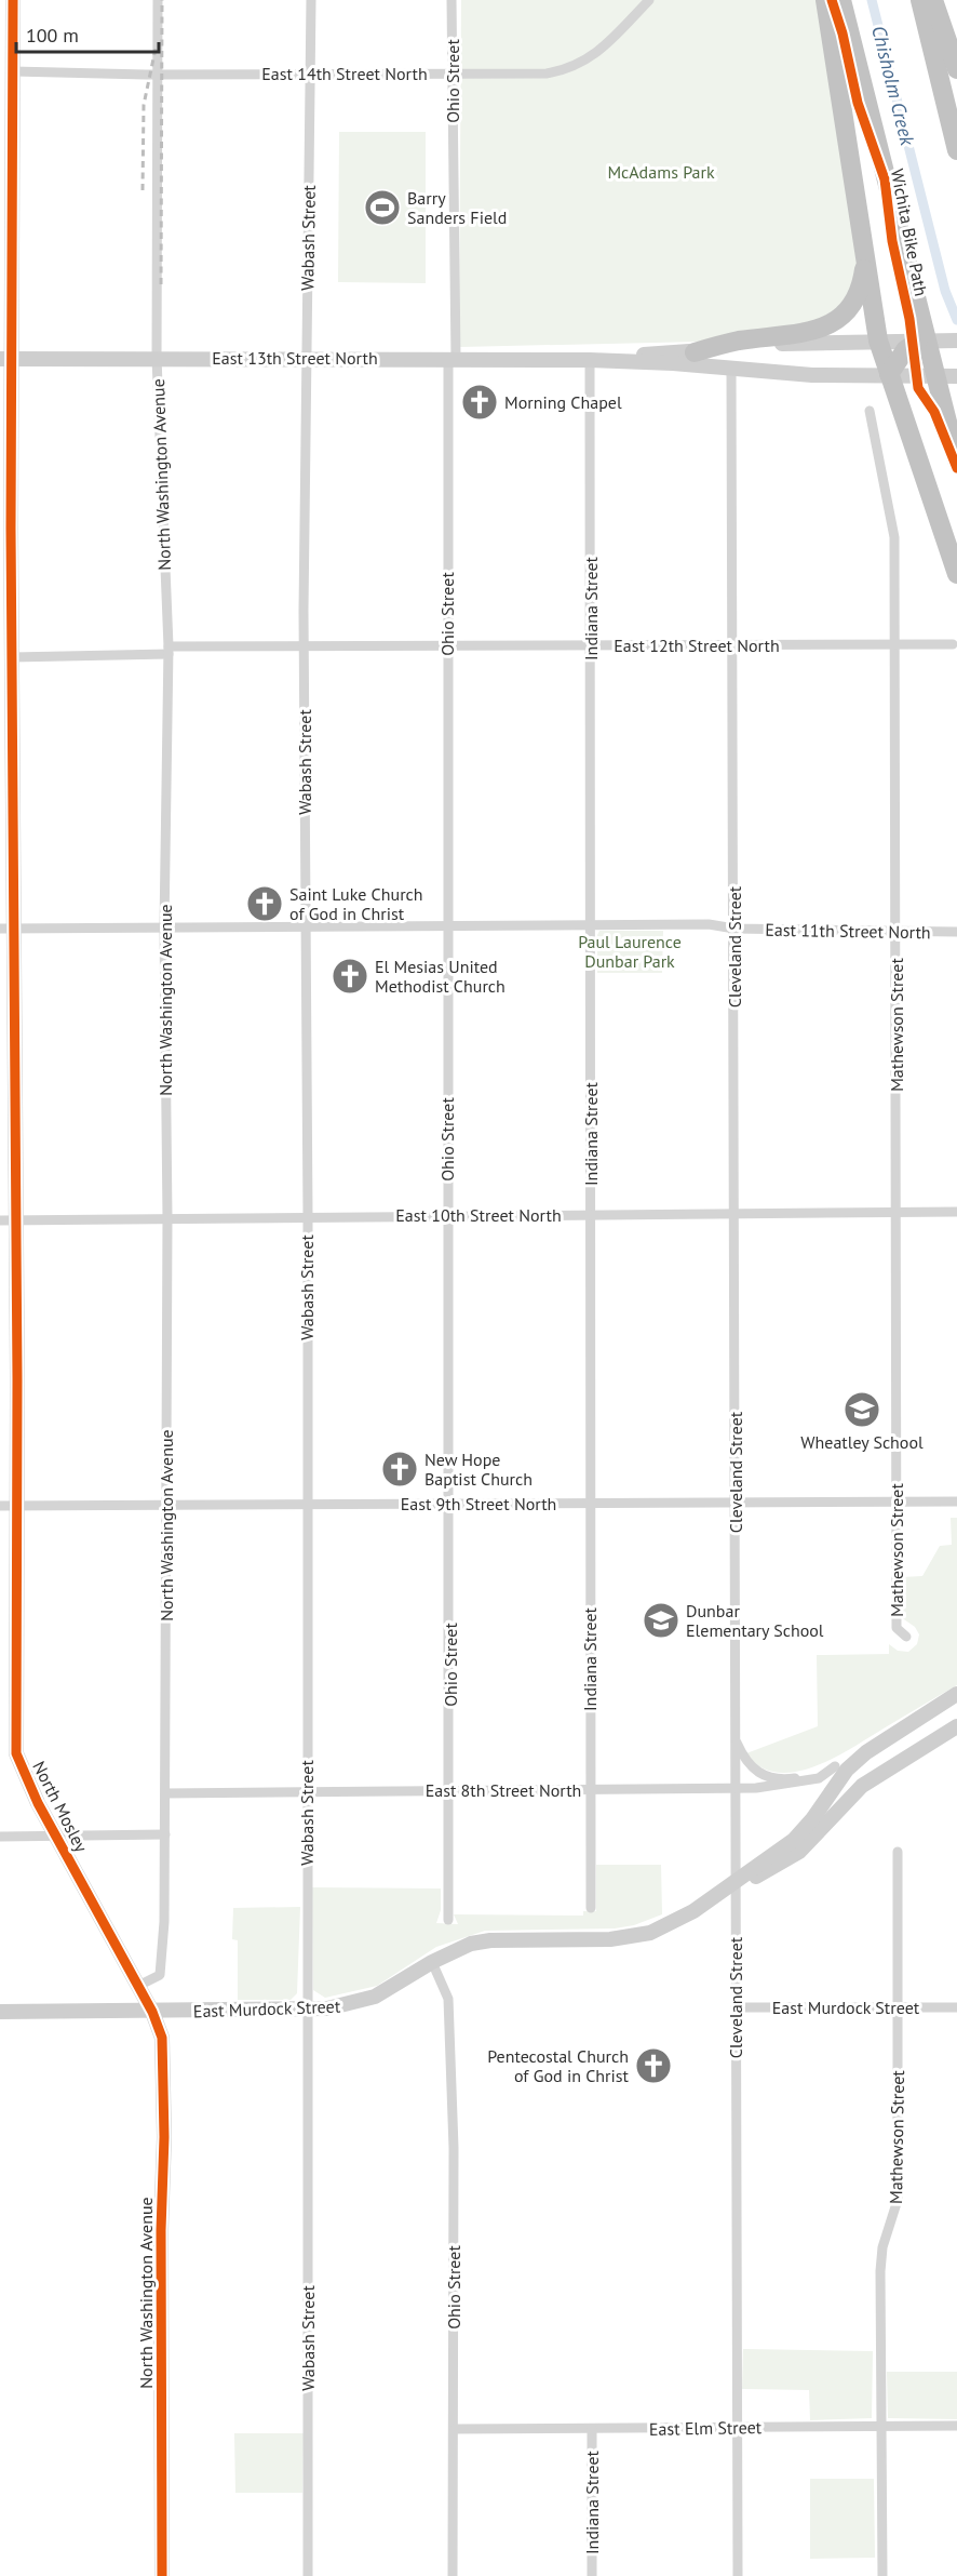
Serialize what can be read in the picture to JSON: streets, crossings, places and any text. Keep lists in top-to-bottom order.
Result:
{
  "streets": {
    "street": [
      "East 14th Street North",
      "Ohio Street",
      "Wabash Street",
      "East 13th Street North",
      "North Washington Avenue",
      "Indiana Street",
      "East 12th Street North",
      "East 11th Street North",
      "Cleveland Street",
      "Mathewson Street",
      "East 10th Street North",
      "East 9th Street North",
      "East 8th Street North",
      "North Mosley",
      "East Murdock Street",
      "East Elm Street"
    ],
    "cycle path": ["Wichita Bike Path"]
  },
  "crossings": [
    ["East 14th Street North", "Ohio Street"],
    ["East 14th Street North", "Wabash Street"],
    ["East 14th Street North", "North Washington Avenue"],
    ["East 14th Street North", "North Mosley"],
    ["Ohio Street", "East 13th Street North"],
    ["Ohio Street", "East 12th Street North"],
    ["Ohio Street", "East 11th Street North"],
    ["Ohio Street", "East 10th Street North"],
    ["Ohio Street", "East 9th Street North"],
    ["Ohio Street", "East 8th Street North"],
    ["Ohio Street", "East Murdock Street"],
    ["Ohio Street", "East Elm Street"],
    ["Wabash Street", "East 13th Street North"],
    ["Wabash Street", "East 12th Street North"],
    ["Wabash Street", "East 11th Street North"],
    ["Wabash Street", "East 10th Street North"],
    ["Wabash Street", "East 9th Street North"],
    ["Wabash Street", "East 8th Street North"],
    ["Wabash Street", "East Murdock Street"],
    ["East 13th Street North", "North Washington Avenue"],
    ["East 13th Street North", "Indiana Street"],
    ["East 13th Street North", "Cleveland Street"],
    ["East 13th Street North", "North Mosley"],
    ["North Washington Avenue", "East 12th Street North"],
    ["North Washington Avenue", "East 11th Street North"],
    ["North Washington Avenue", "East 10th Street North"],
    ["North Washington Avenue", "East 9th Street North"],
    ["North Washington Avenue", "East 8th Street North"],
    ["North Washington Avenue", "North Mosley"],
    ["North Washington Avenue", "East Murdock Street"],
    ["Indiana Street", "East 12th Street North"],
    ["Indiana Street", "East 11th Street North"],
    ["Indiana Street", "East 10th Street North"],
    ["Indiana Street", "East 9th Street North"],
    ["Indiana Street", "East 8th Street North"],
    ["Indiana Street", "East Elm Street"],
    ["East 12th Street North", "Cleveland Street"],
    ["East 12th Street North", "Mathewson Street"],
    ["East 12th Street North", "North Mosley"],
    ["East 11th Street North", "Cleveland Street"],
    ["East 11th Street North", "Mathewson Street"],
    ["East 11th Street North", "North Mosley"],
    ["Cleveland Street", "East 10th Street North"],
    ["Cleveland Street", "East 9th Street North"],
    ["Cleveland Street", "East 8th Street North"],
    ["Cleveland Street", "East Murdock Street"],
    ["Cleveland Street", "East Elm Street"],
    ["Mathewson Street", "East 10th Street North"],
    ["Mathewson Street", "East 9th Street North"],
    ["Mathewson Street", "East Murdock Street"],
    ["Mathewson Street", "East Elm Street"],
    ["East 10th Street North", "North Mosley"],
    ["East 9th Street North", "North Mosley"],
    ["East 8th Street North", "East Murdock Street"],
    ["North Mosley", "East Murdock Street"]
  ],
  "water": ["Chisholm Creek"],
  "parks": ["McAdams Park", "Paul Laurence Dunbar Park"],
  "places": {
    "sports": ["Barry Sanders Field"],
    "church": [
      "Morning Chapel",
      "Saint Luke Church of God in Christ",
      "El Mesias United Methodist Church",
      "New Hope Baptist Church",
      "Pentecostal Church of God in Christ"
    ],
    "school or university": ["Wheatley School", "Dunbar Elementary School"]
  },
  "scale_bar": "100 m"
}
